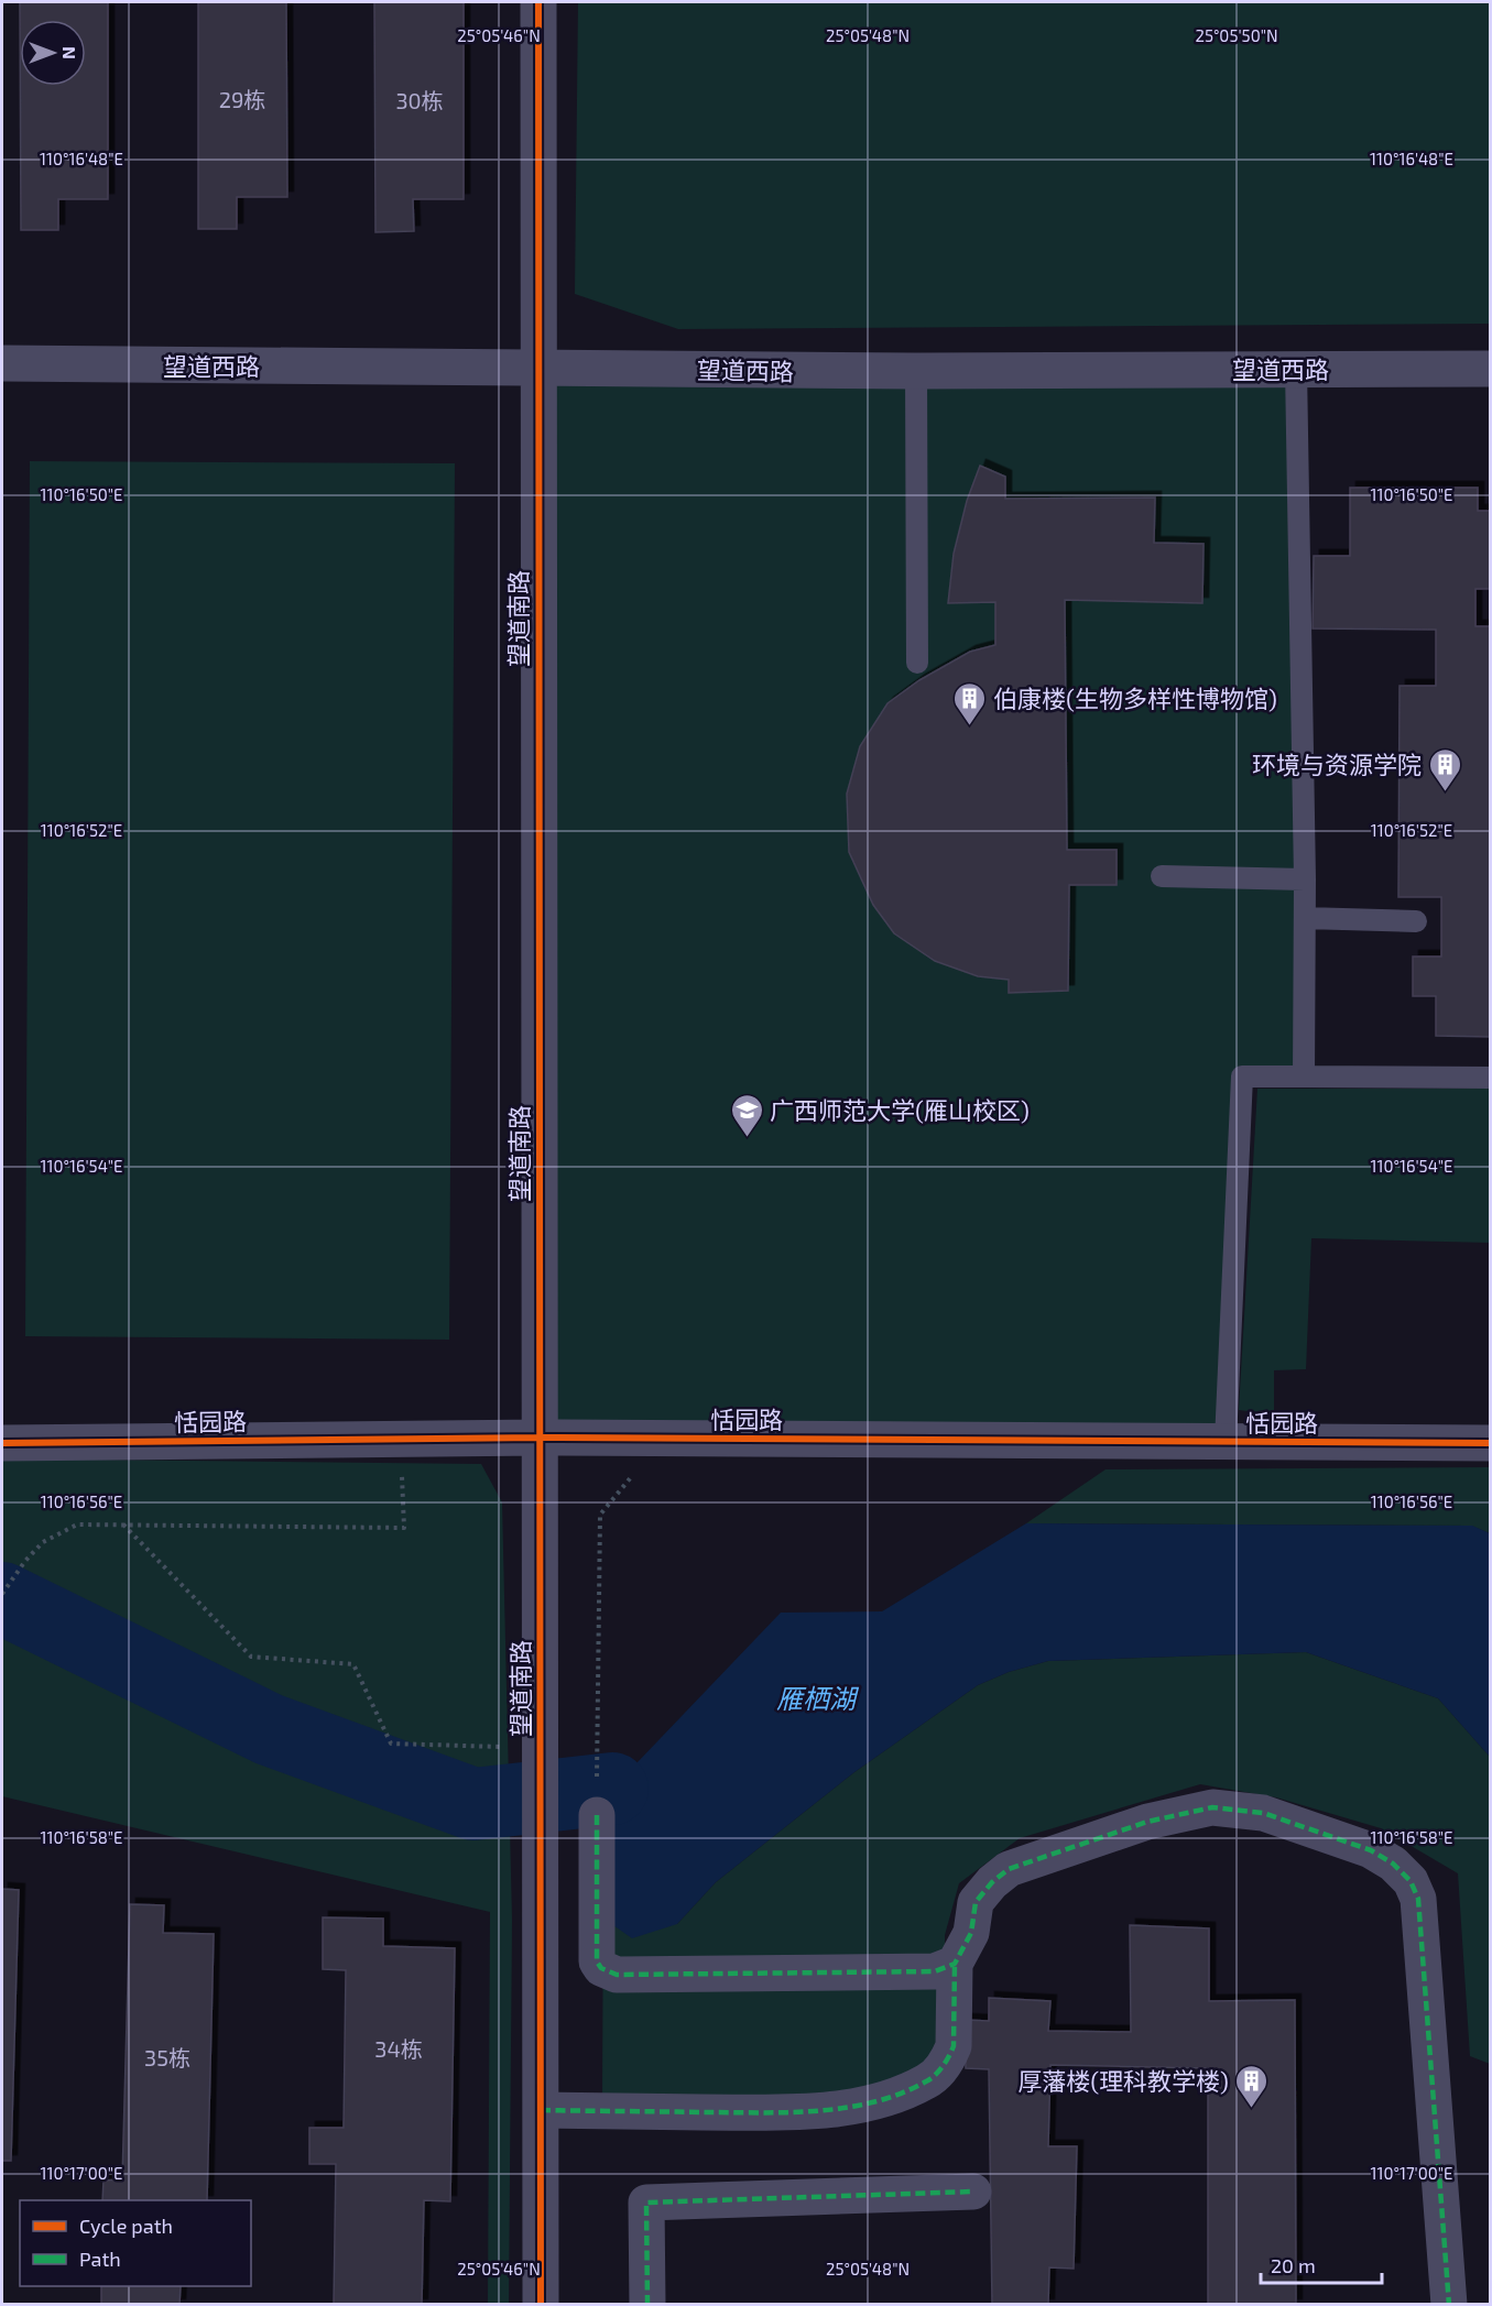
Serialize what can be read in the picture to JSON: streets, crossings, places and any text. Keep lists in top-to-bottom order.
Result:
{
  "streets": {
    "street": ["望道西路", "望道南路", "恬园路"]
  },
  "crossings": [
    ["望道西路", "望道南路"],
    ["望道南路", "恬园路"]
  ],
  "water": ["雁栖湖"],
  "places": {
    "building": ["伯康楼(生物多样性博物馆)", "环境与资源学院", "厚藩楼(理科教学楼)"],
    "school or university": ["广西师范大学(雁山校区)"]
  },
  "house_numbers": [
    "29栋",
    "30栋",
    "34栋",
    "35栋"
  ],
  "legend": ["Cycle path", "Path"],
  "scale_bar": "20 m",
  "north": "right",
  "coordinates": [
    "25°05'46\"N",
    "25°05'48\"N",
    "25°05'50\"N",
    "110°16'48\"E",
    "110°16'50\"E",
    "110°16'52\"E",
    "110°16'54\"E",
    "110°16'56\"E",
    "110°16'58\"E",
    "110°17'00\"E"
  ]
}
